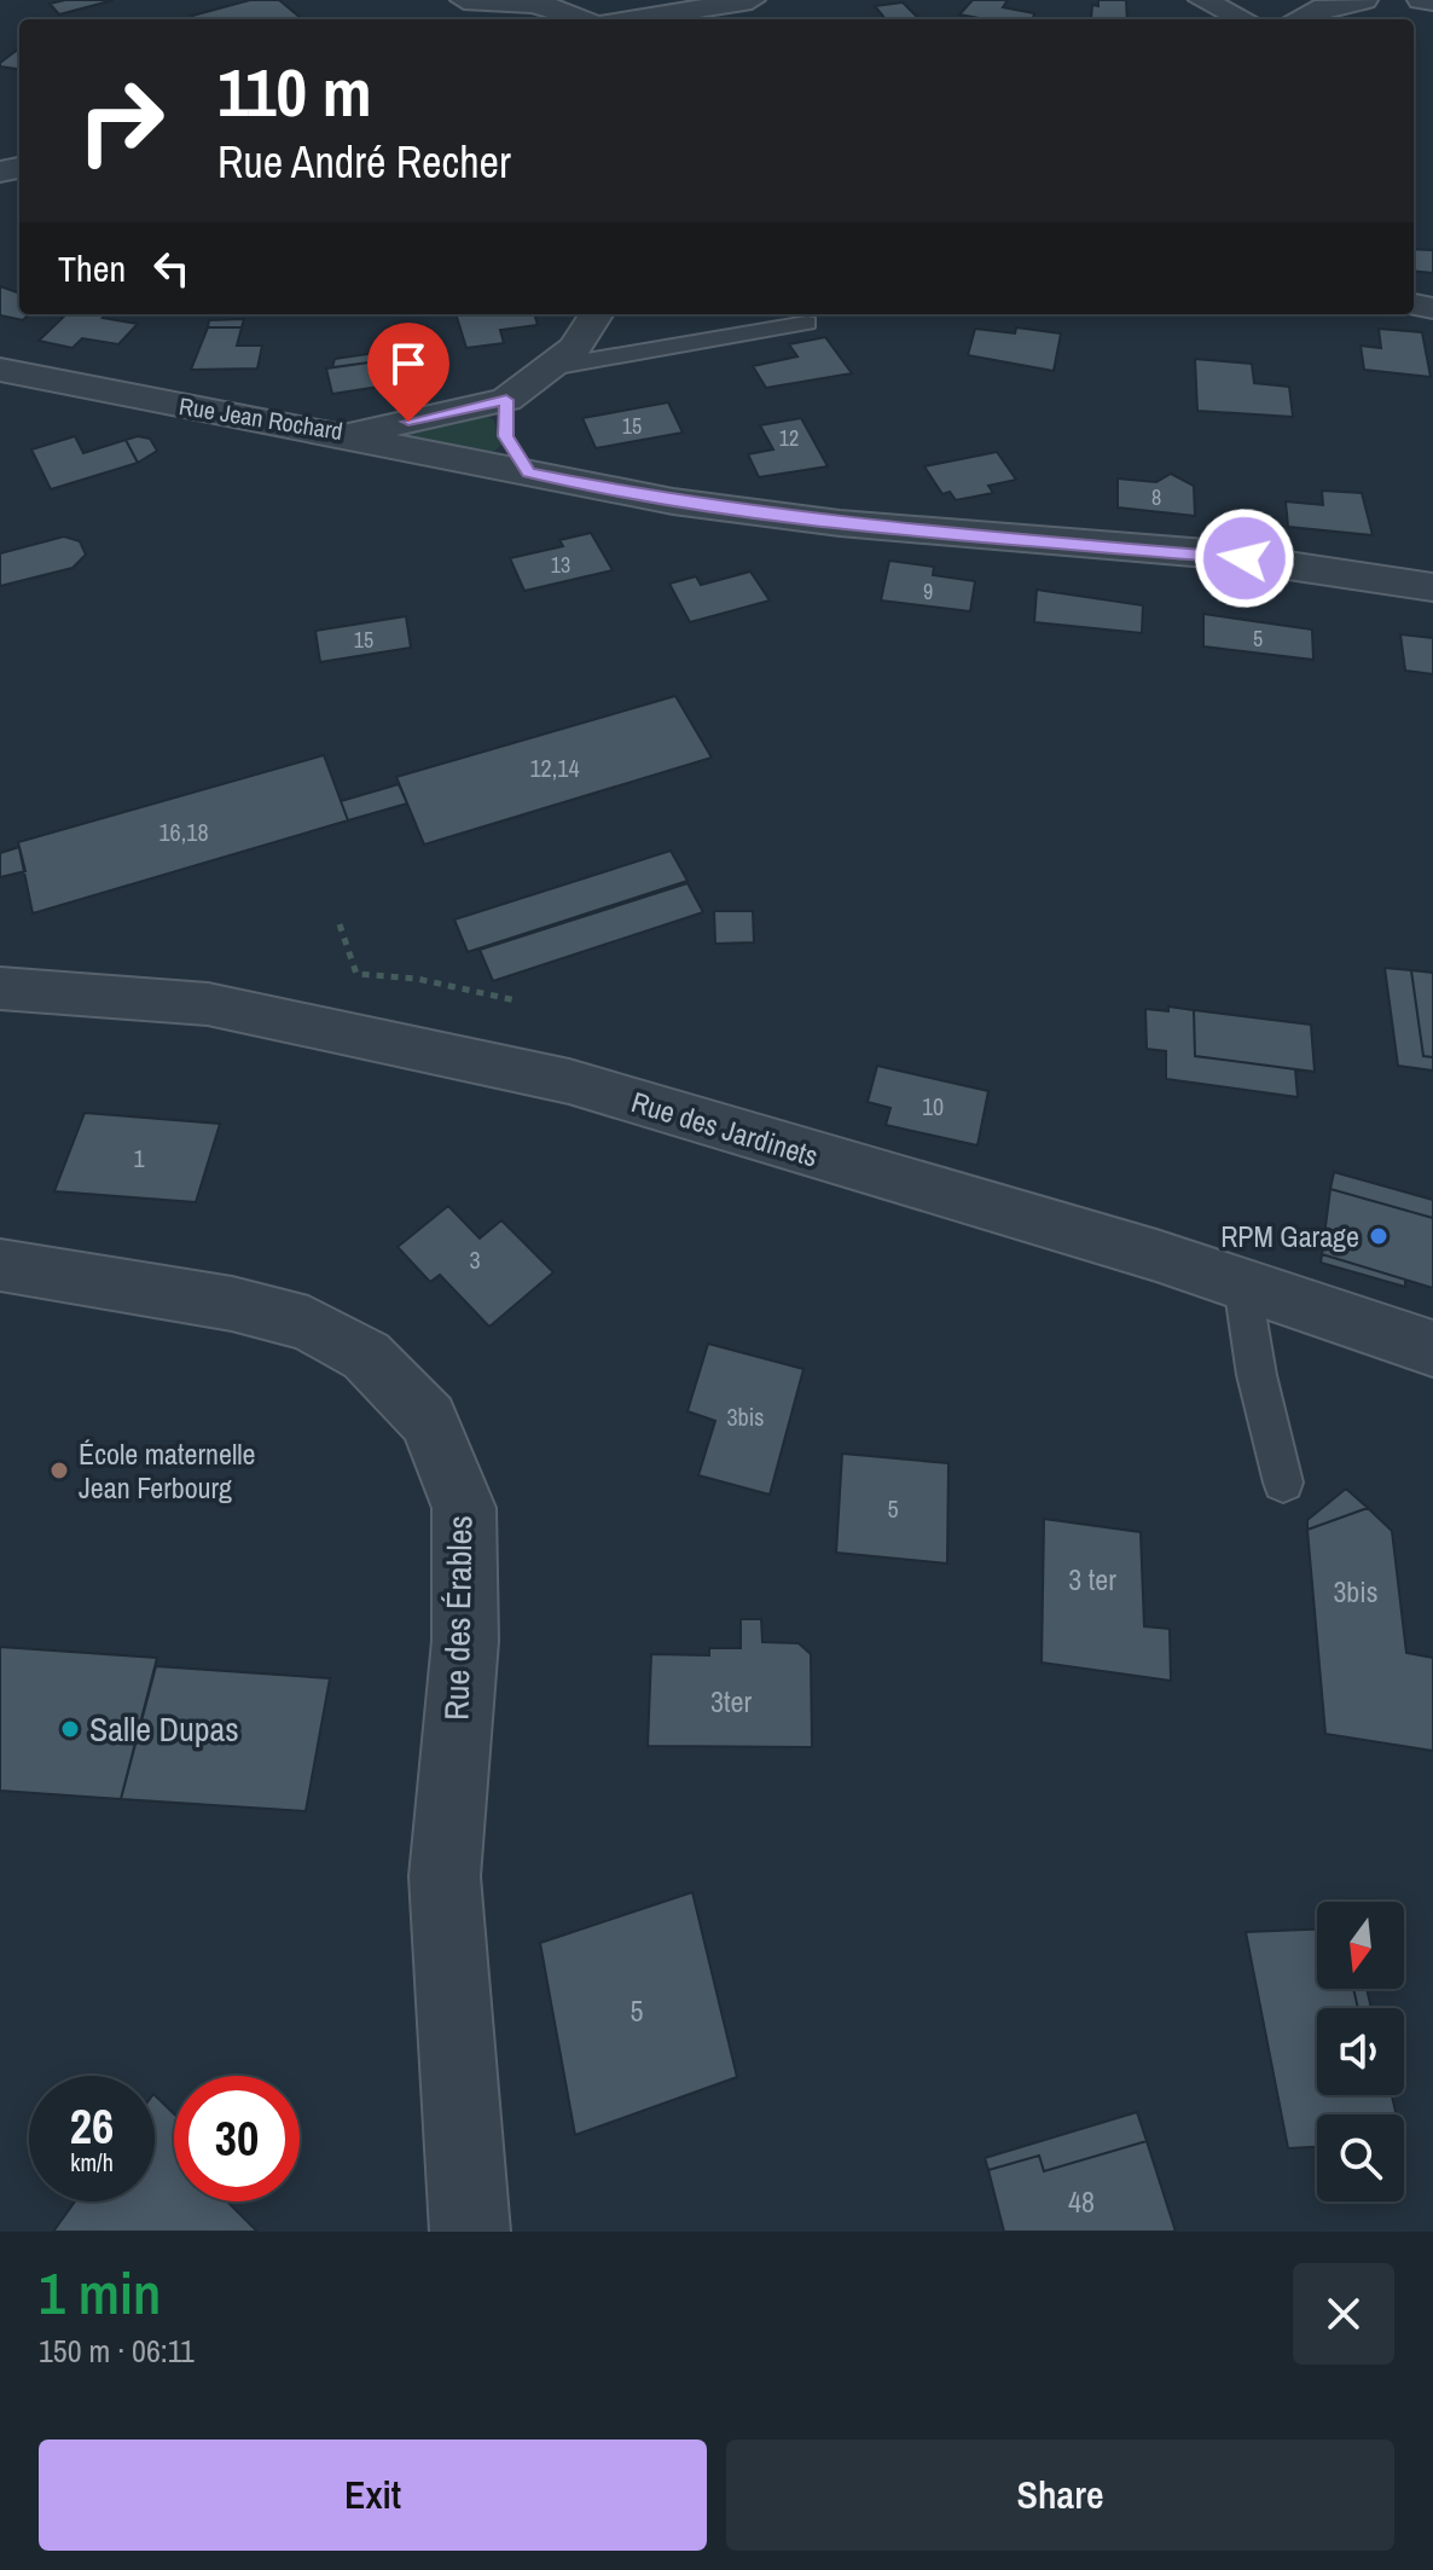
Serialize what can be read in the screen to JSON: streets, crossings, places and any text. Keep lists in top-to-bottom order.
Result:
{
  "streets": {
    "street": ["Rue Jean Rochard", "Rue des Jardinets", "Rue des Érables"]
  },
  "places": ["RPM Garage", "École maternelle Jean Ferbourg", "Salle Dupas"],
  "house_numbers": [
    "15",
    "12",
    "8",
    "13",
    "9",
    "5",
    "15",
    "12,14",
    "16,18",
    "10",
    "1",
    "3",
    "3bis",
    "5",
    "3 ter",
    "3bis",
    "3ter",
    "5",
    "48"
  ],
  "north": "bottom",
  "page": {
    "turn": ["110 m", "Rue André Recher"],
    "then": "Then",
    "speed": "26 km/h",
    "limit": "30",
    "heading": ["1 min", "150 m · 06:11"],
    "buttons": ["Exit", "Share"]
  }
}
